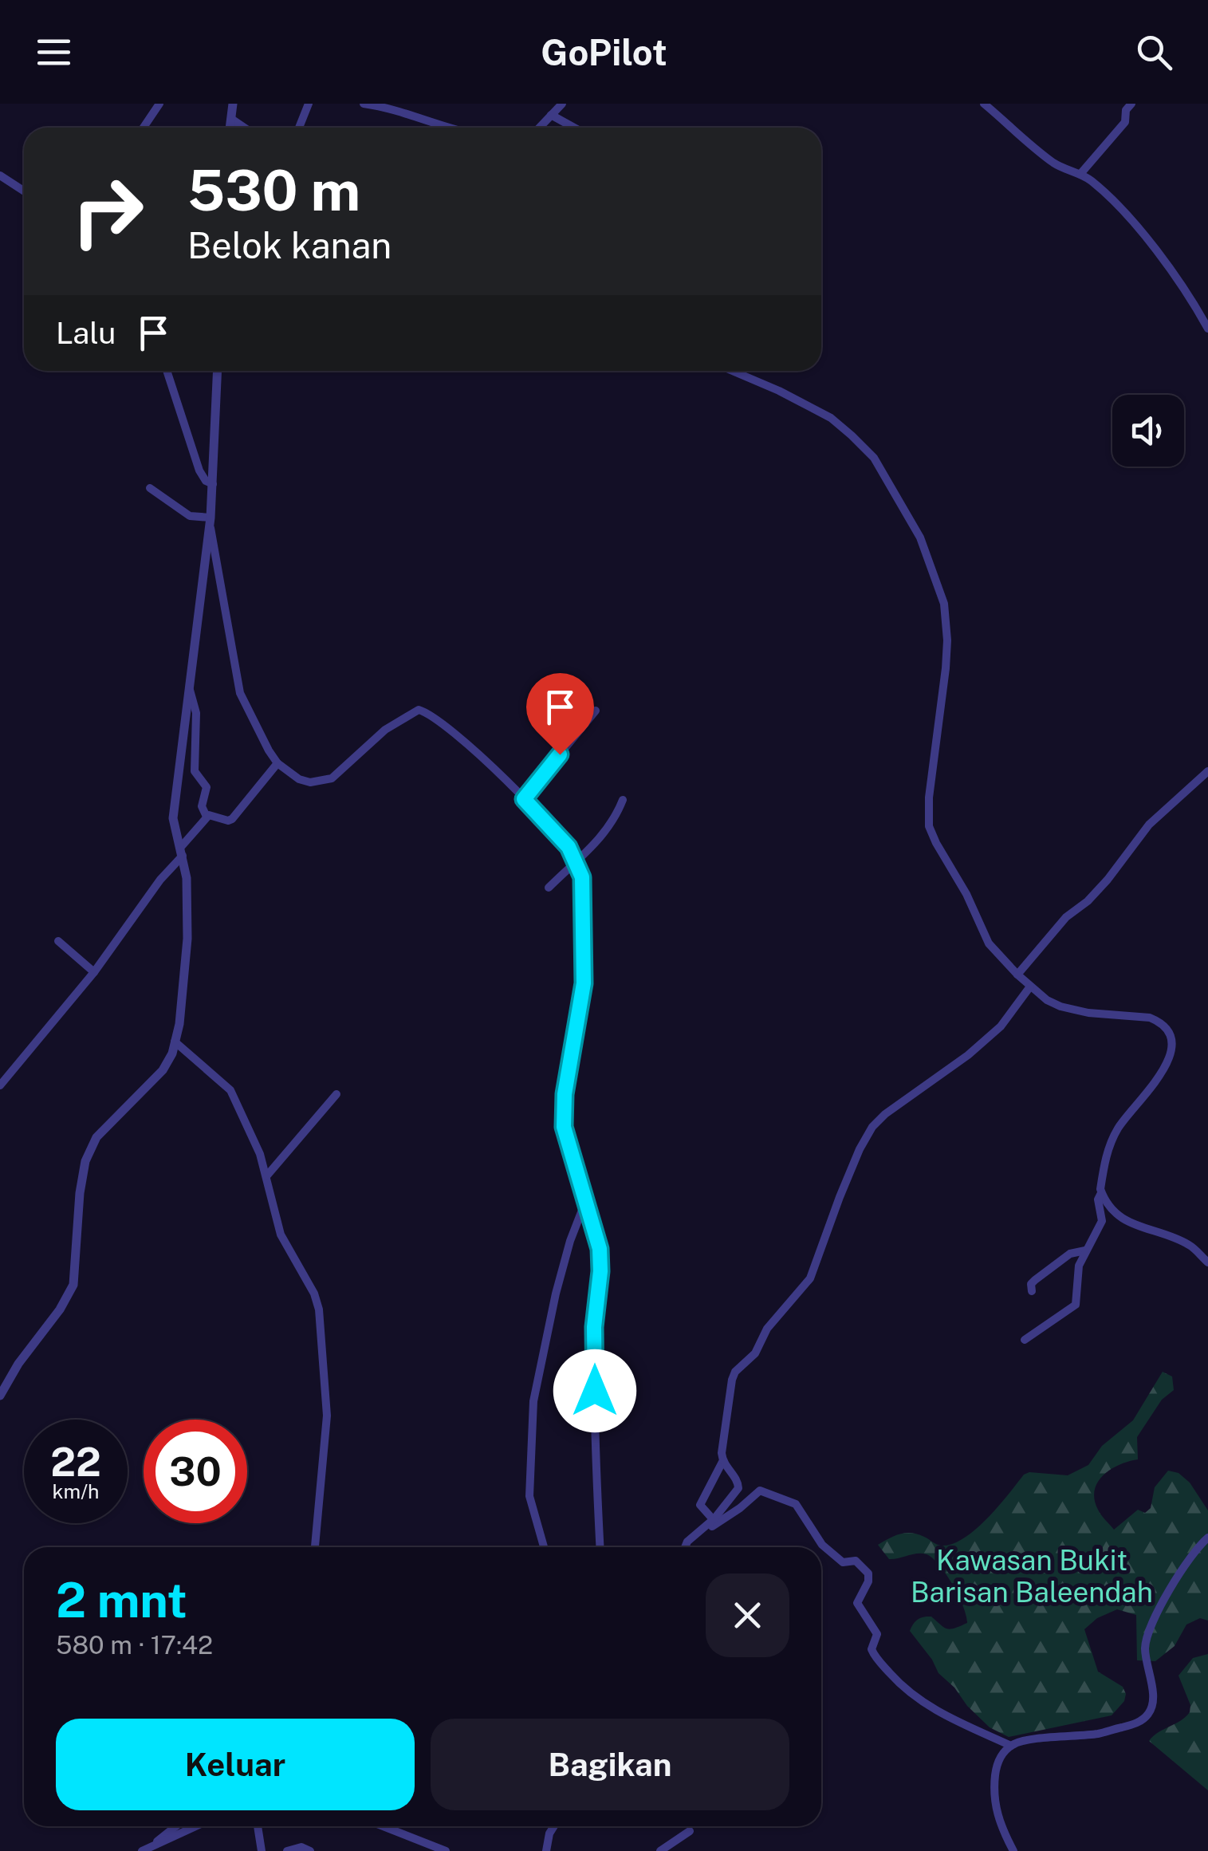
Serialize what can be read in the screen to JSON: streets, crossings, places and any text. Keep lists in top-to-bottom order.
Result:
{
  "parks": ["Kawasan Bukit Barisan Baleendah"],
  "page": {
    "header": "GoPilot",
    "turn": ["530 m", "Belok kanan"],
    "then": "Lalu",
    "speed": "22 km/h",
    "limit": "30",
    "heading": ["2 mnt", "580 m · 17:42"],
    "buttons": ["Keluar", "Bagikan"]
  }
}
